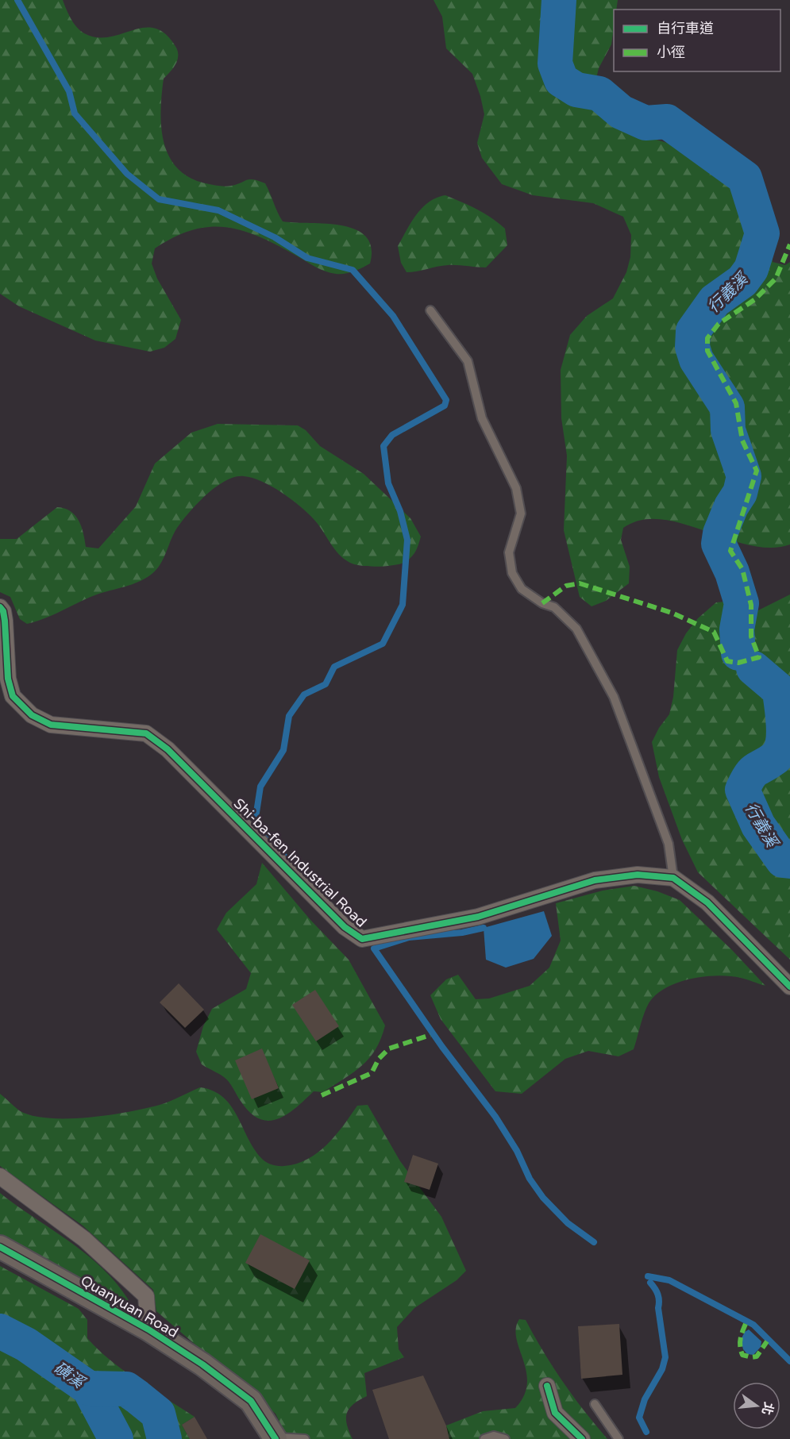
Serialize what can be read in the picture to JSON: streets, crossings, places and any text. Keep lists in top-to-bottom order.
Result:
{
  "streets": {
    "street": ["Shi-ba-fen Industrial Road", "Quanyuan Road"]
  },
  "water": ["行義溪", "磺溪"],
  "legend": ["自行車道", "小徑"],
  "north": "right"
}
